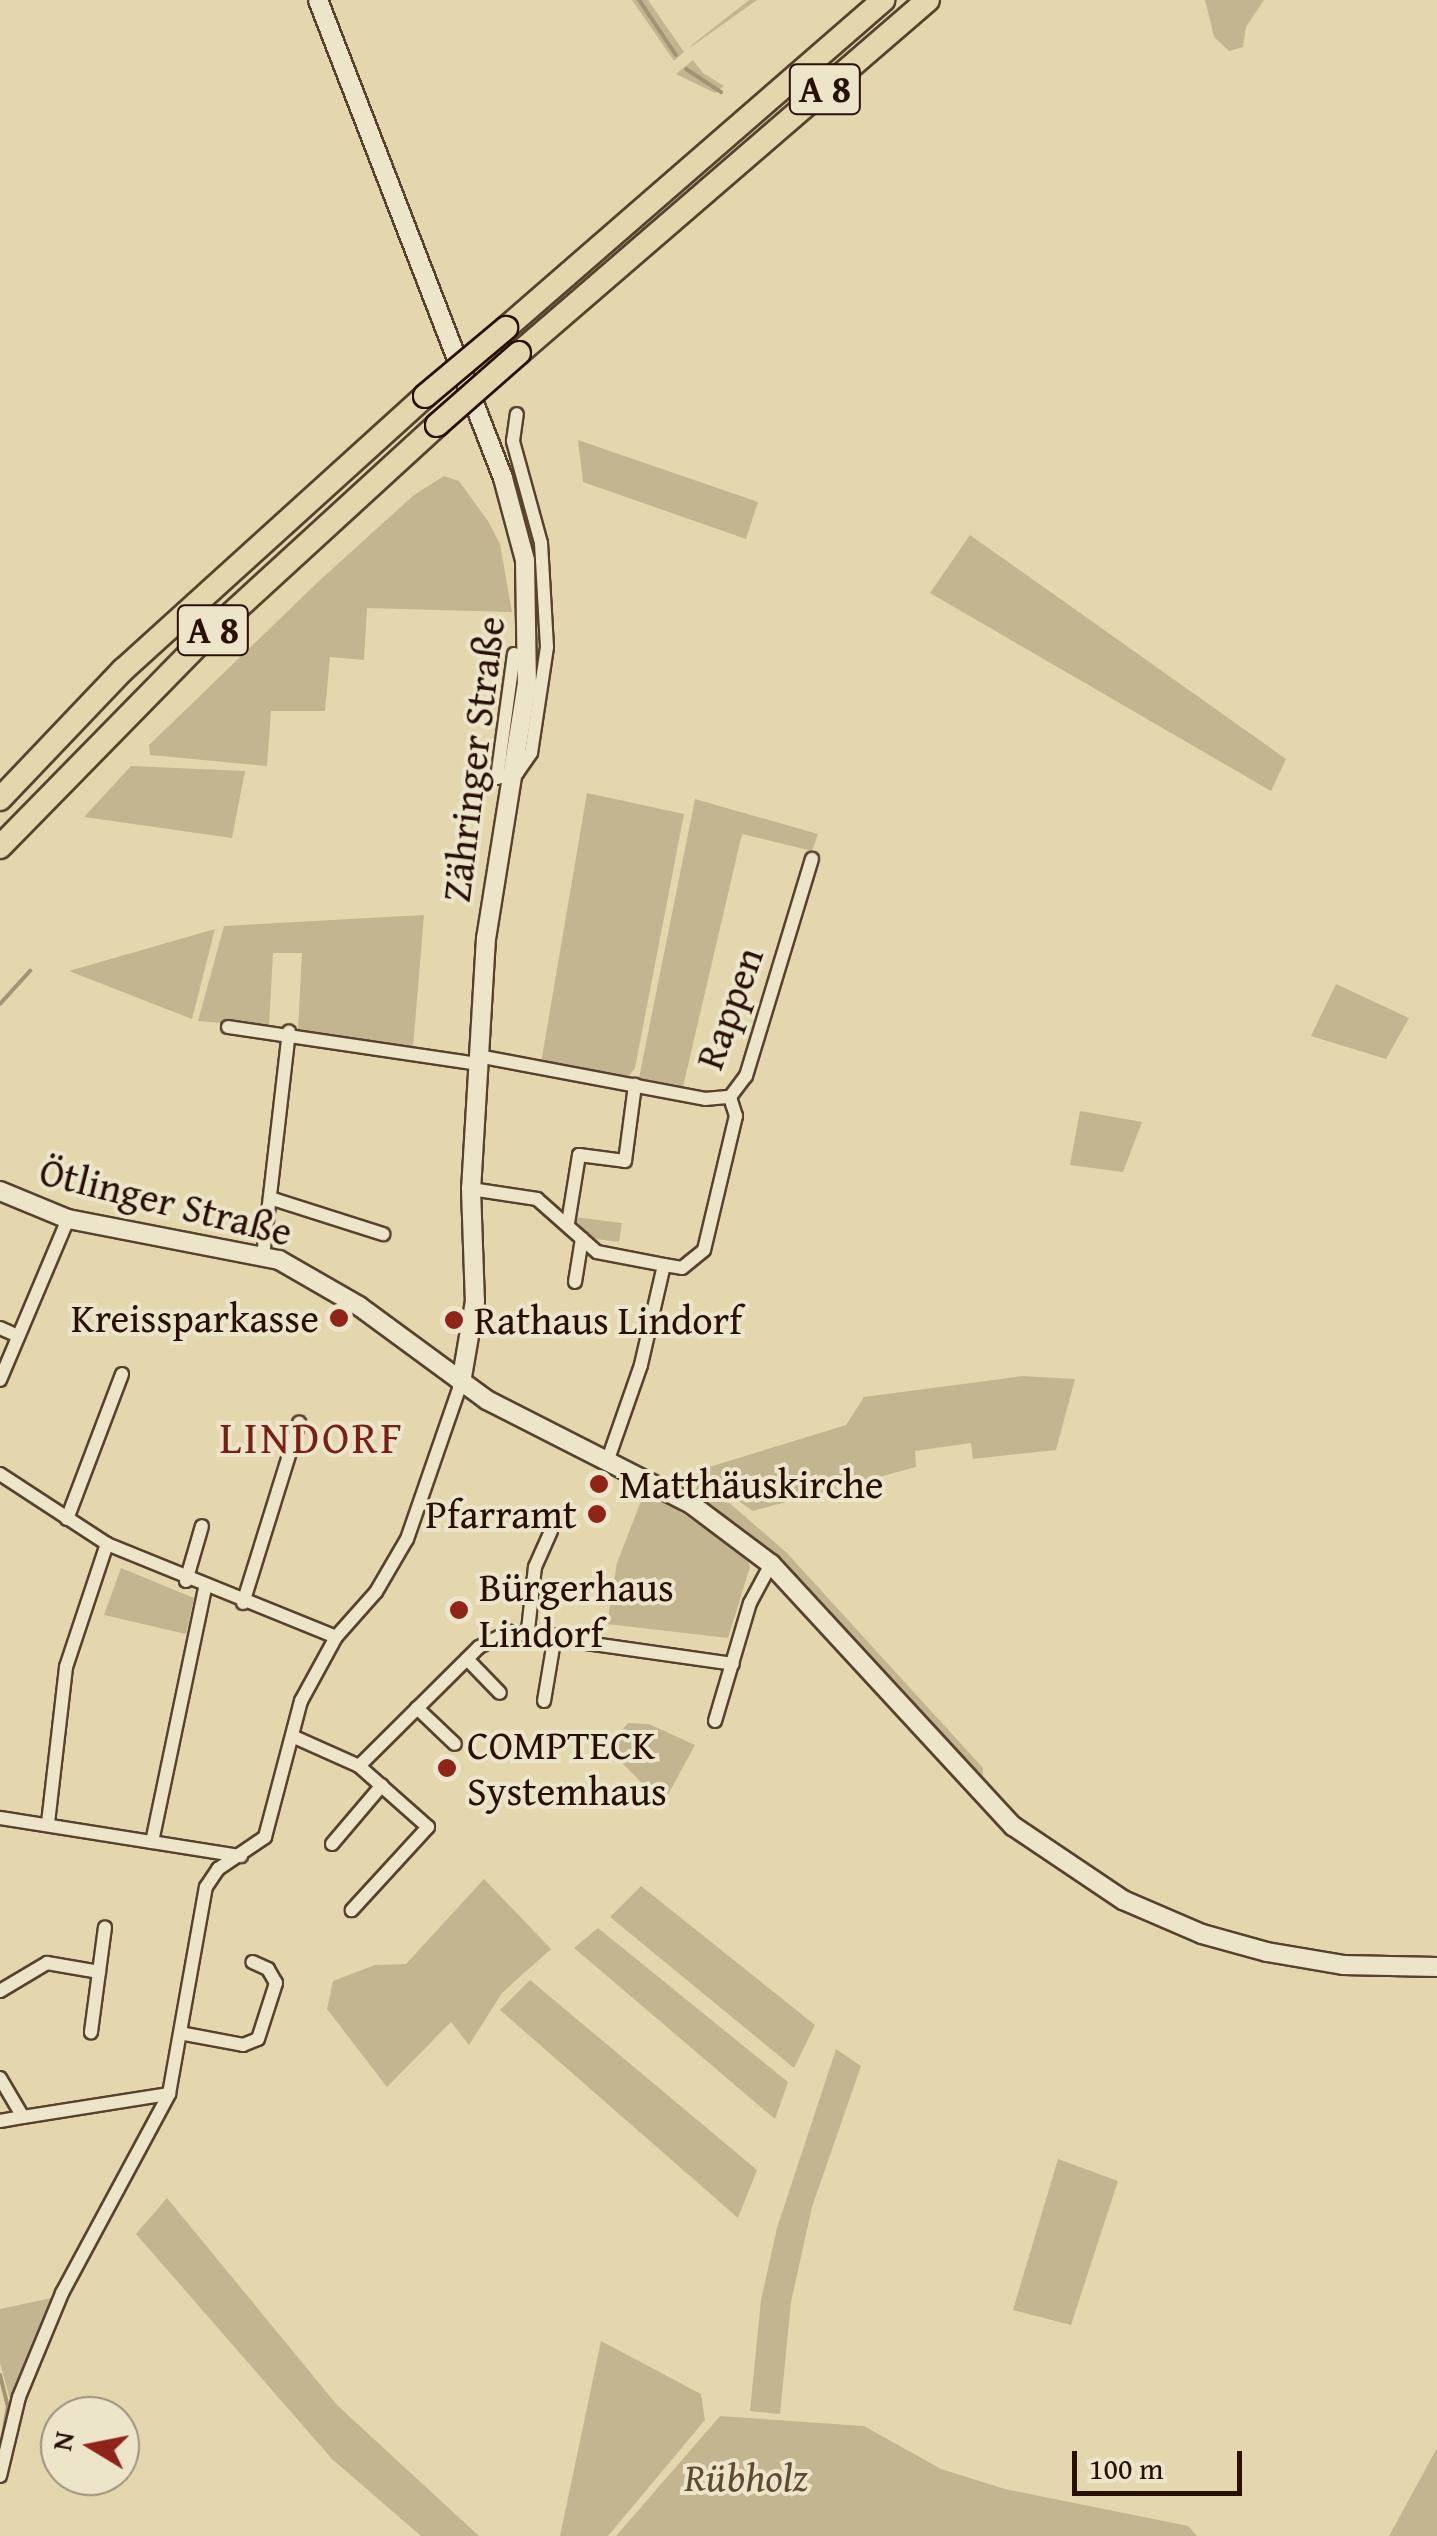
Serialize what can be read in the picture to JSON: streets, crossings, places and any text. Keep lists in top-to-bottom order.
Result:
{
  "streets": {
    "highway": ["A 8"],
    "street": ["Zähringer Straße", "Rappen", "Ötlinger Straße"]
  },
  "crossings": [
    ["Zähringer Straße", "Ötlinger Straße"]
  ],
  "districts": ["LINDORF"],
  "parks": ["Rübholz"],
  "places": [
    "Kreissparkasse",
    "Rathaus Lindorf",
    "Matthäuskirche",
    "Pfarramt",
    "Bürgerhaus Lindorf",
    "COMPTECK Systemhaus"
  ],
  "scale_bar": "100 m",
  "north": "left"
}
